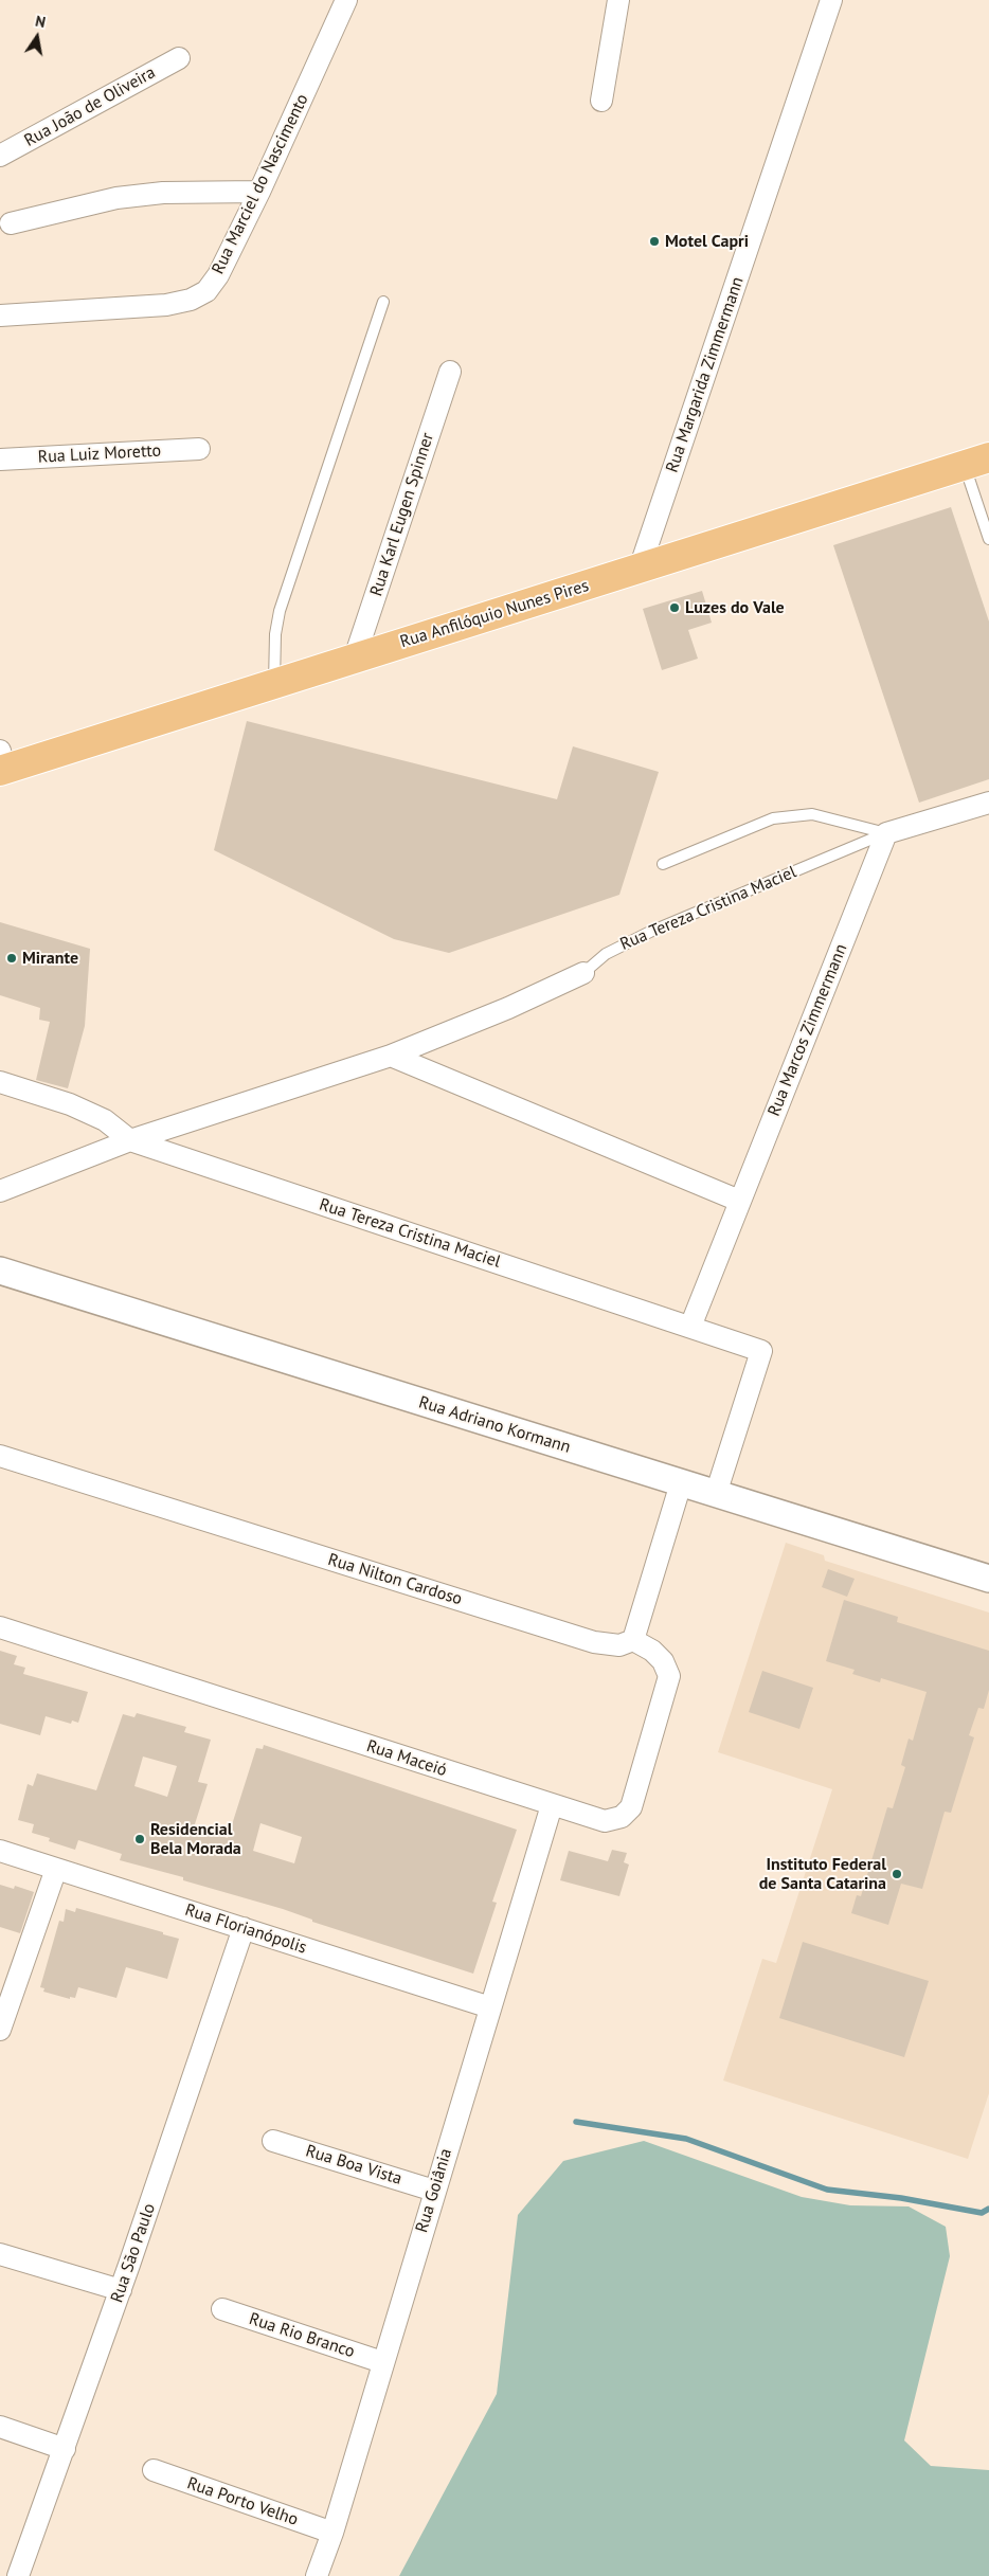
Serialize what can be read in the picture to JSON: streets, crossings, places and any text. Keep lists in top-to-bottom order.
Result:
{
  "streets": {
    "main road": ["Rua Anfilóquio Nunes Pires"],
    "street": [
      "Rua João de Oliveira",
      "Rua Marciel do Nascimento",
      "Rua Margarida Zimmermann",
      "Rua Luiz Moretto",
      "Rua Karl Eugen Spinner",
      "Rua Tereza Cristina Maciel",
      "Rua Marcos Zimmermann",
      "Rua Adriano Kormann",
      "Rua Nilton Cardoso",
      "Rua Maceió",
      "Rua Florianópolis",
      "Rua Boa Vista",
      "Rua Goiânia",
      "Rua São Paulo",
      "Rua Rio Branco",
      "Rua Porto Velho"
    ]
  },
  "crossings": [
    ["Rua Margarida Zimmermann", "Rua Anfilóquio Nunes Pires"],
    ["Rua Karl Eugen Spinner", "Rua Anfilóquio Nunes Pires"],
    ["Rua Tereza Cristina Maciel", "Rua Marcos Zimmermann"],
    ["Rua Tereza Cristina Maciel", "Rua Adriano Kormann"],
    ["Rua Nilton Cardoso", "Rua Maceió"],
    ["Rua Maceió", "Rua Goiânia"],
    ["Rua Florianópolis", "Rua Goiânia"],
    ["Rua Florianópolis", "Rua São Paulo"],
    ["Rua Boa Vista", "Rua Goiânia"],
    ["Rua Goiânia", "Rua Rio Branco"],
    ["Rua Goiânia", "Rua Porto Velho"]
  ],
  "places": [
    "Motel Capri",
    "Luzes do Vale",
    "Mirante",
    "Residencial Bela Morada",
    "Instituto Federal de Santa Catarina"
  ],
  "north": "top"
}
